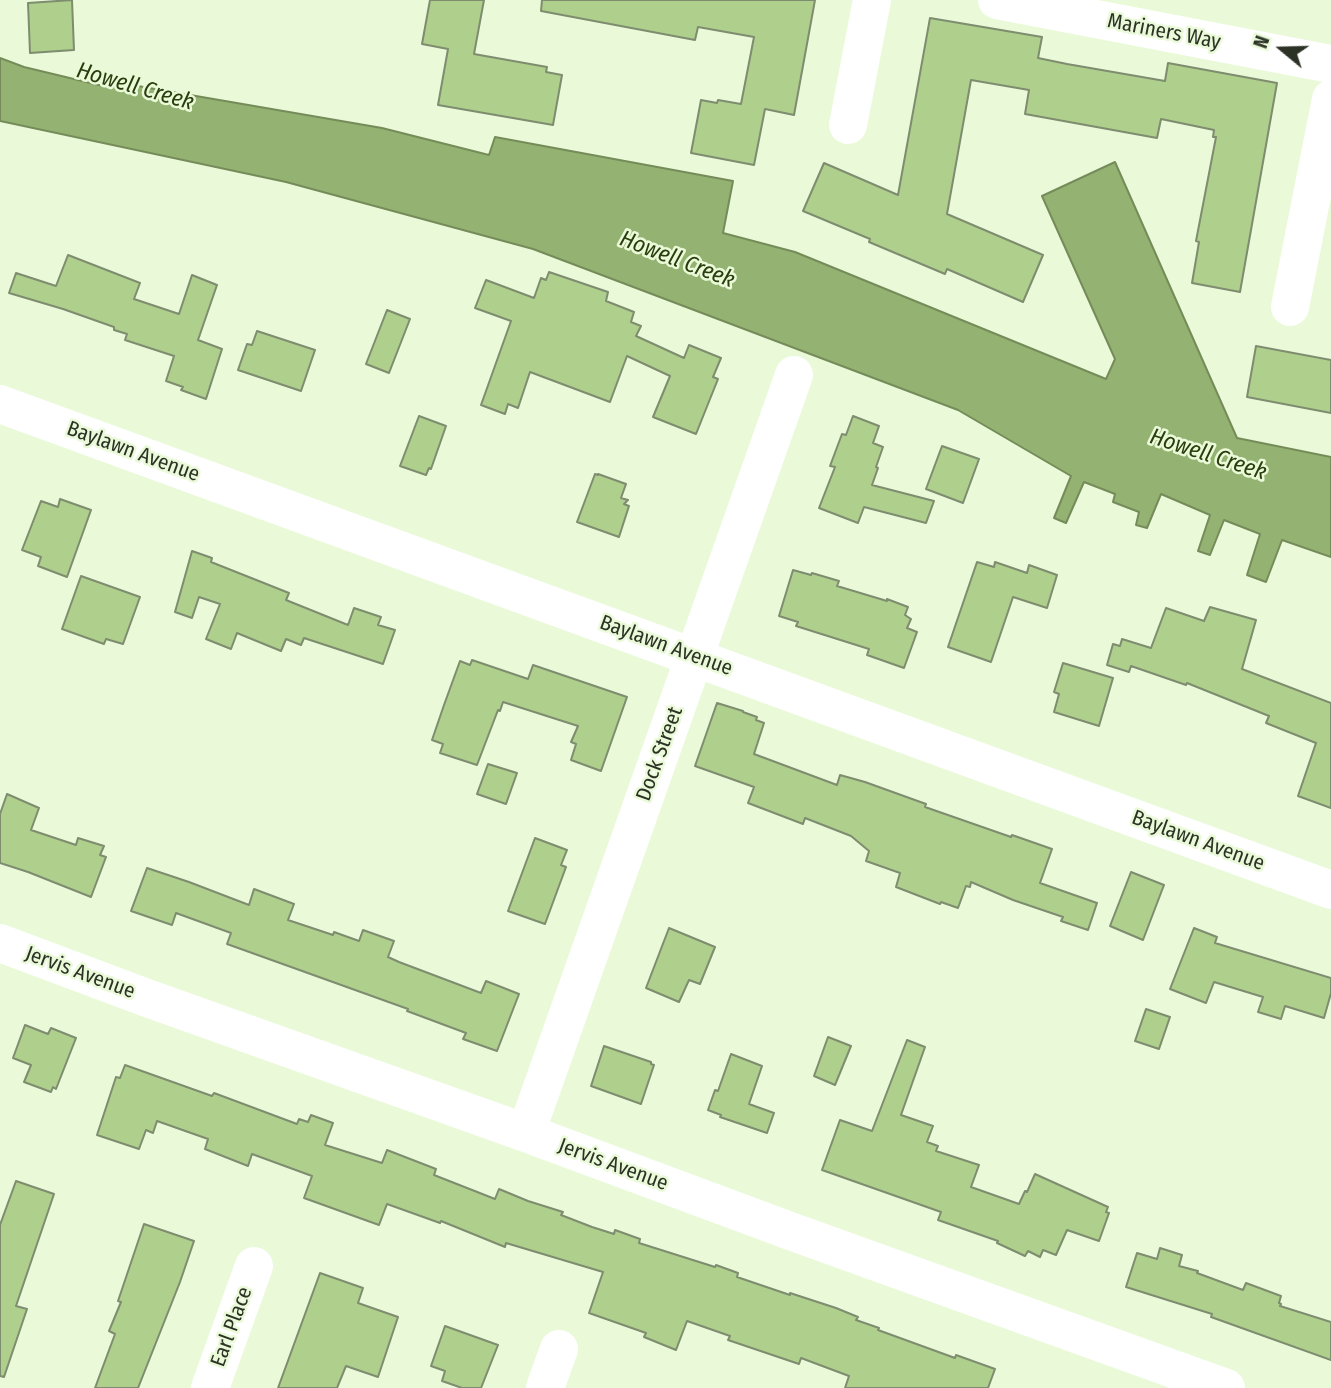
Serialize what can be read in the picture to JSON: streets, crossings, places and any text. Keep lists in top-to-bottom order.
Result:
{
  "streets": {
    "street": [
      "Mariners Way",
      "Baylawn Avenue",
      "Dock Street",
      "Jervis Avenue",
      "Earl Place"
    ]
  },
  "crossings": [
    ["Baylawn Avenue", "Dock Street"],
    ["Dock Street", "Jervis Avenue"]
  ],
  "water": ["Howell Creek"],
  "north": "left"
}
